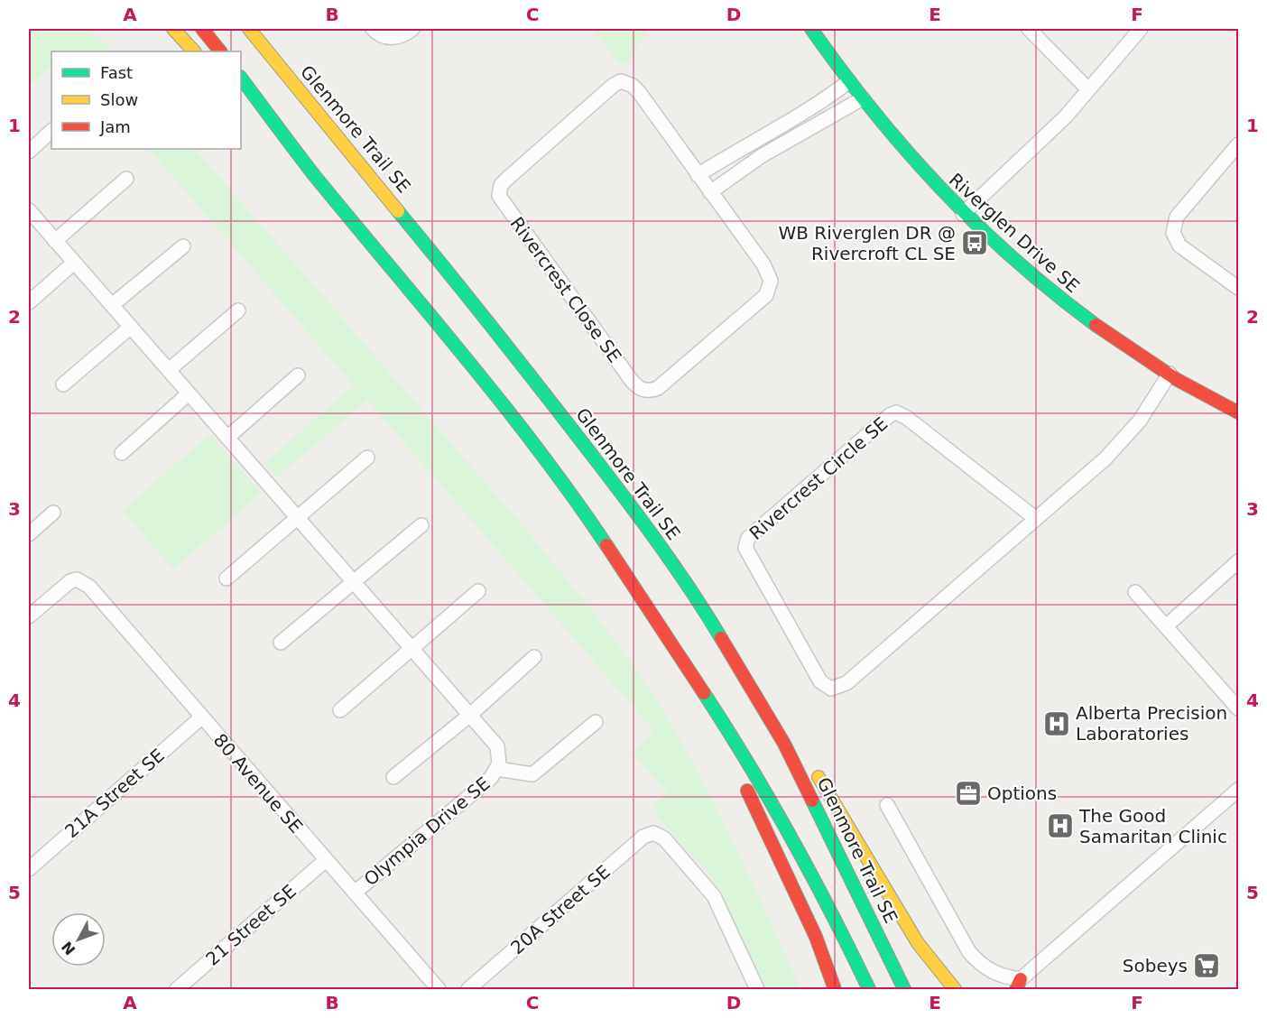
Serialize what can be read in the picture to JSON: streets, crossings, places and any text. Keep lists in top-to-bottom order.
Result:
{
  "streets": {
    "main road": ["Glenmore Trail SE", "Riverglen Drive SE"],
    "street": [
      "Rivercrest Close SE",
      "Rivercrest Circle SE",
      "80 Avenue SE",
      "21A Street SE",
      "Olympia Drive SE",
      "20A Street SE",
      "21 Street SE"
    ]
  },
  "crossings": [
    ["Riverglen Drive SE", "Rivercrest Circle SE"],
    ["80 Avenue SE", "21A Street SE"],
    ["80 Avenue SE", "Olympia Drive SE"],
    ["80 Avenue SE", "21 Street SE"]
  ],
  "places": {
    "bus stop": ["WB Riverglen DR @ Rivercroft CL SE"],
    "hospital": ["Alberta Precision Laboratories", "The Good Samaritan Clinic"],
    "office": ["Options"],
    "supermarket": ["Sobeys"]
  },
  "legend": ["Fast", "Slow", "Jam"],
  "north": "bottom left",
  "grid": {
    "columns": [
      "A",
      "B",
      "C",
      "D",
      "E",
      "F"
    ],
    "rows": [
      "1",
      "2",
      "3",
      "4",
      "5"
    ]
  }
}
